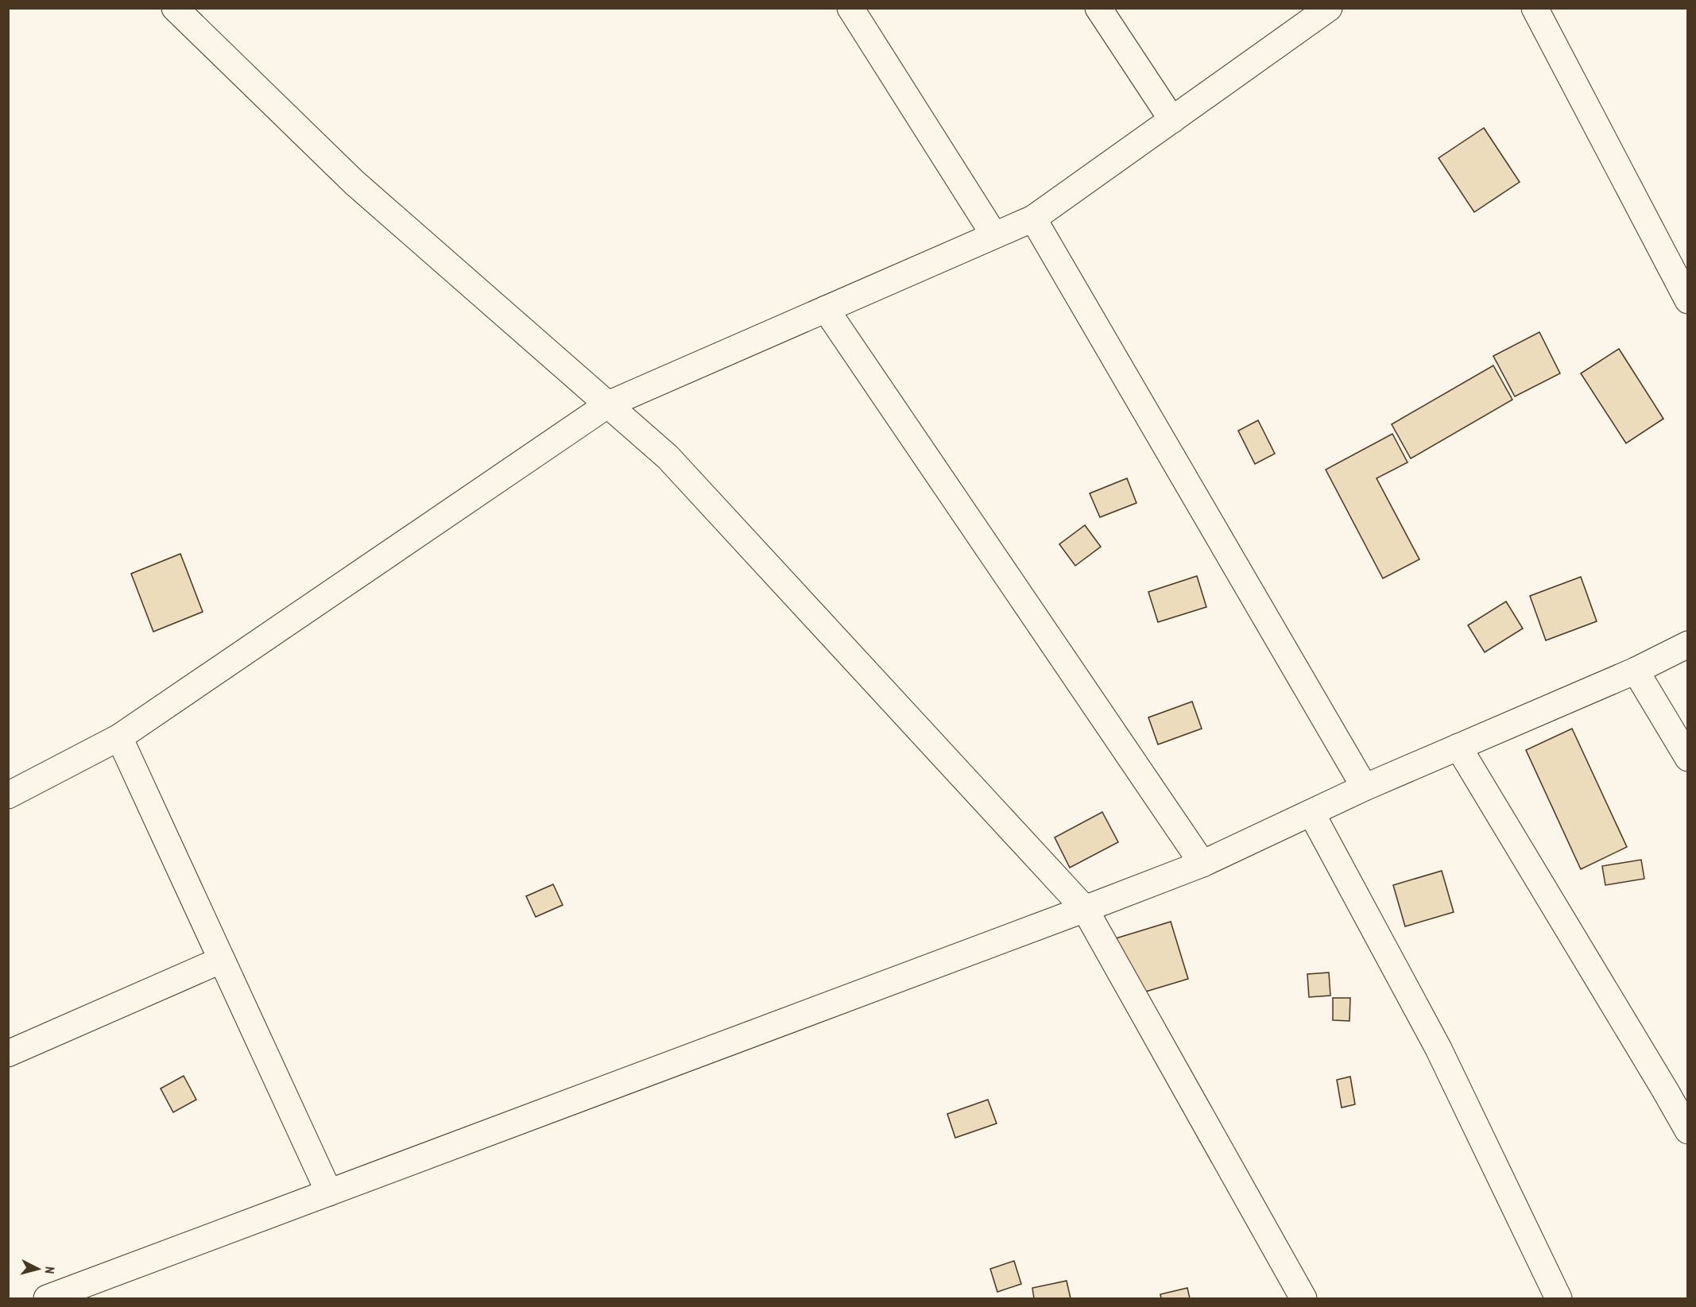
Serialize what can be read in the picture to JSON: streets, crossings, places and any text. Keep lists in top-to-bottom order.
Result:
{
  "north": "right"
}
